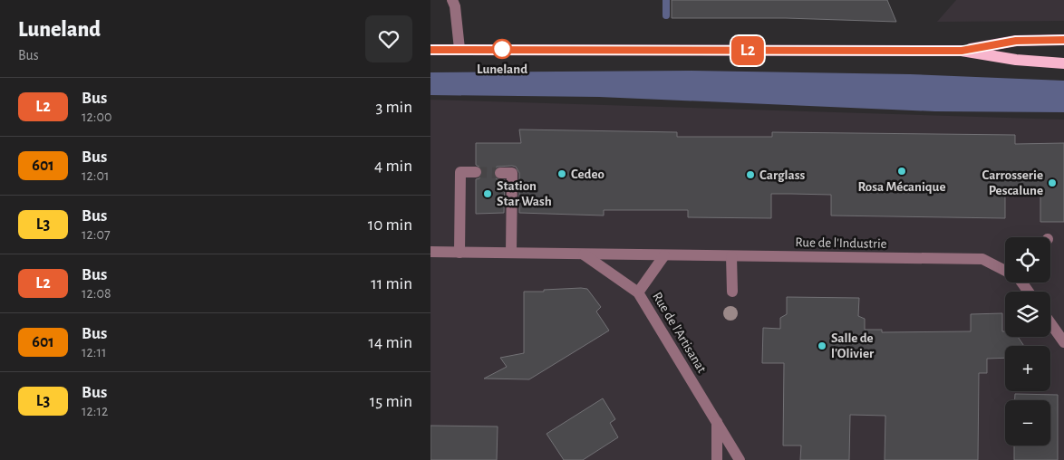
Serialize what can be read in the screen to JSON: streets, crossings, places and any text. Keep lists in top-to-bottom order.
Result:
{
  "streets": {
    "street": ["Rue de l'Industrie", "Rue de l'Artisanat"]
  },
  "crossings": [
    ["Rue de l'Industrie", "Rue de l'Artisanat"]
  ],
  "places": [
    "Luneland",
    "Rosa Mécanique",
    "Cedeo",
    "Carglass",
    "Carrosserie Pescalune",
    "Station Star Wash",
    "Salle de l'Olivier"
  ],
  "lines": ["bus line L2"],
  "page": {
    "heading": ["Luneland", "Bus"],
    "on_map": "L2",
    "list": [
      {
        "mark": "L2",
        "name": "Bus",
        "note": "12:00",
        "value": "3 min"
      },
      {
        "mark": "601",
        "name": "Bus",
        "note": "12:01",
        "value": "4 min"
      },
      {
        "mark": "L3",
        "name": "Bus",
        "note": "12:07",
        "value": "10 min"
      },
      {
        "mark": "L2",
        "name": "Bus",
        "note": "12:08",
        "value": "11 min"
      },
      {
        "mark": "601",
        "name": "Bus",
        "note": "12:11",
        "value": "14 min"
      },
      {
        "mark": "L3",
        "name": "Bus",
        "note": "12:12",
        "value": "15 min"
      }
    ],
    "map_buttons": ["+", "−"]
  }
}
